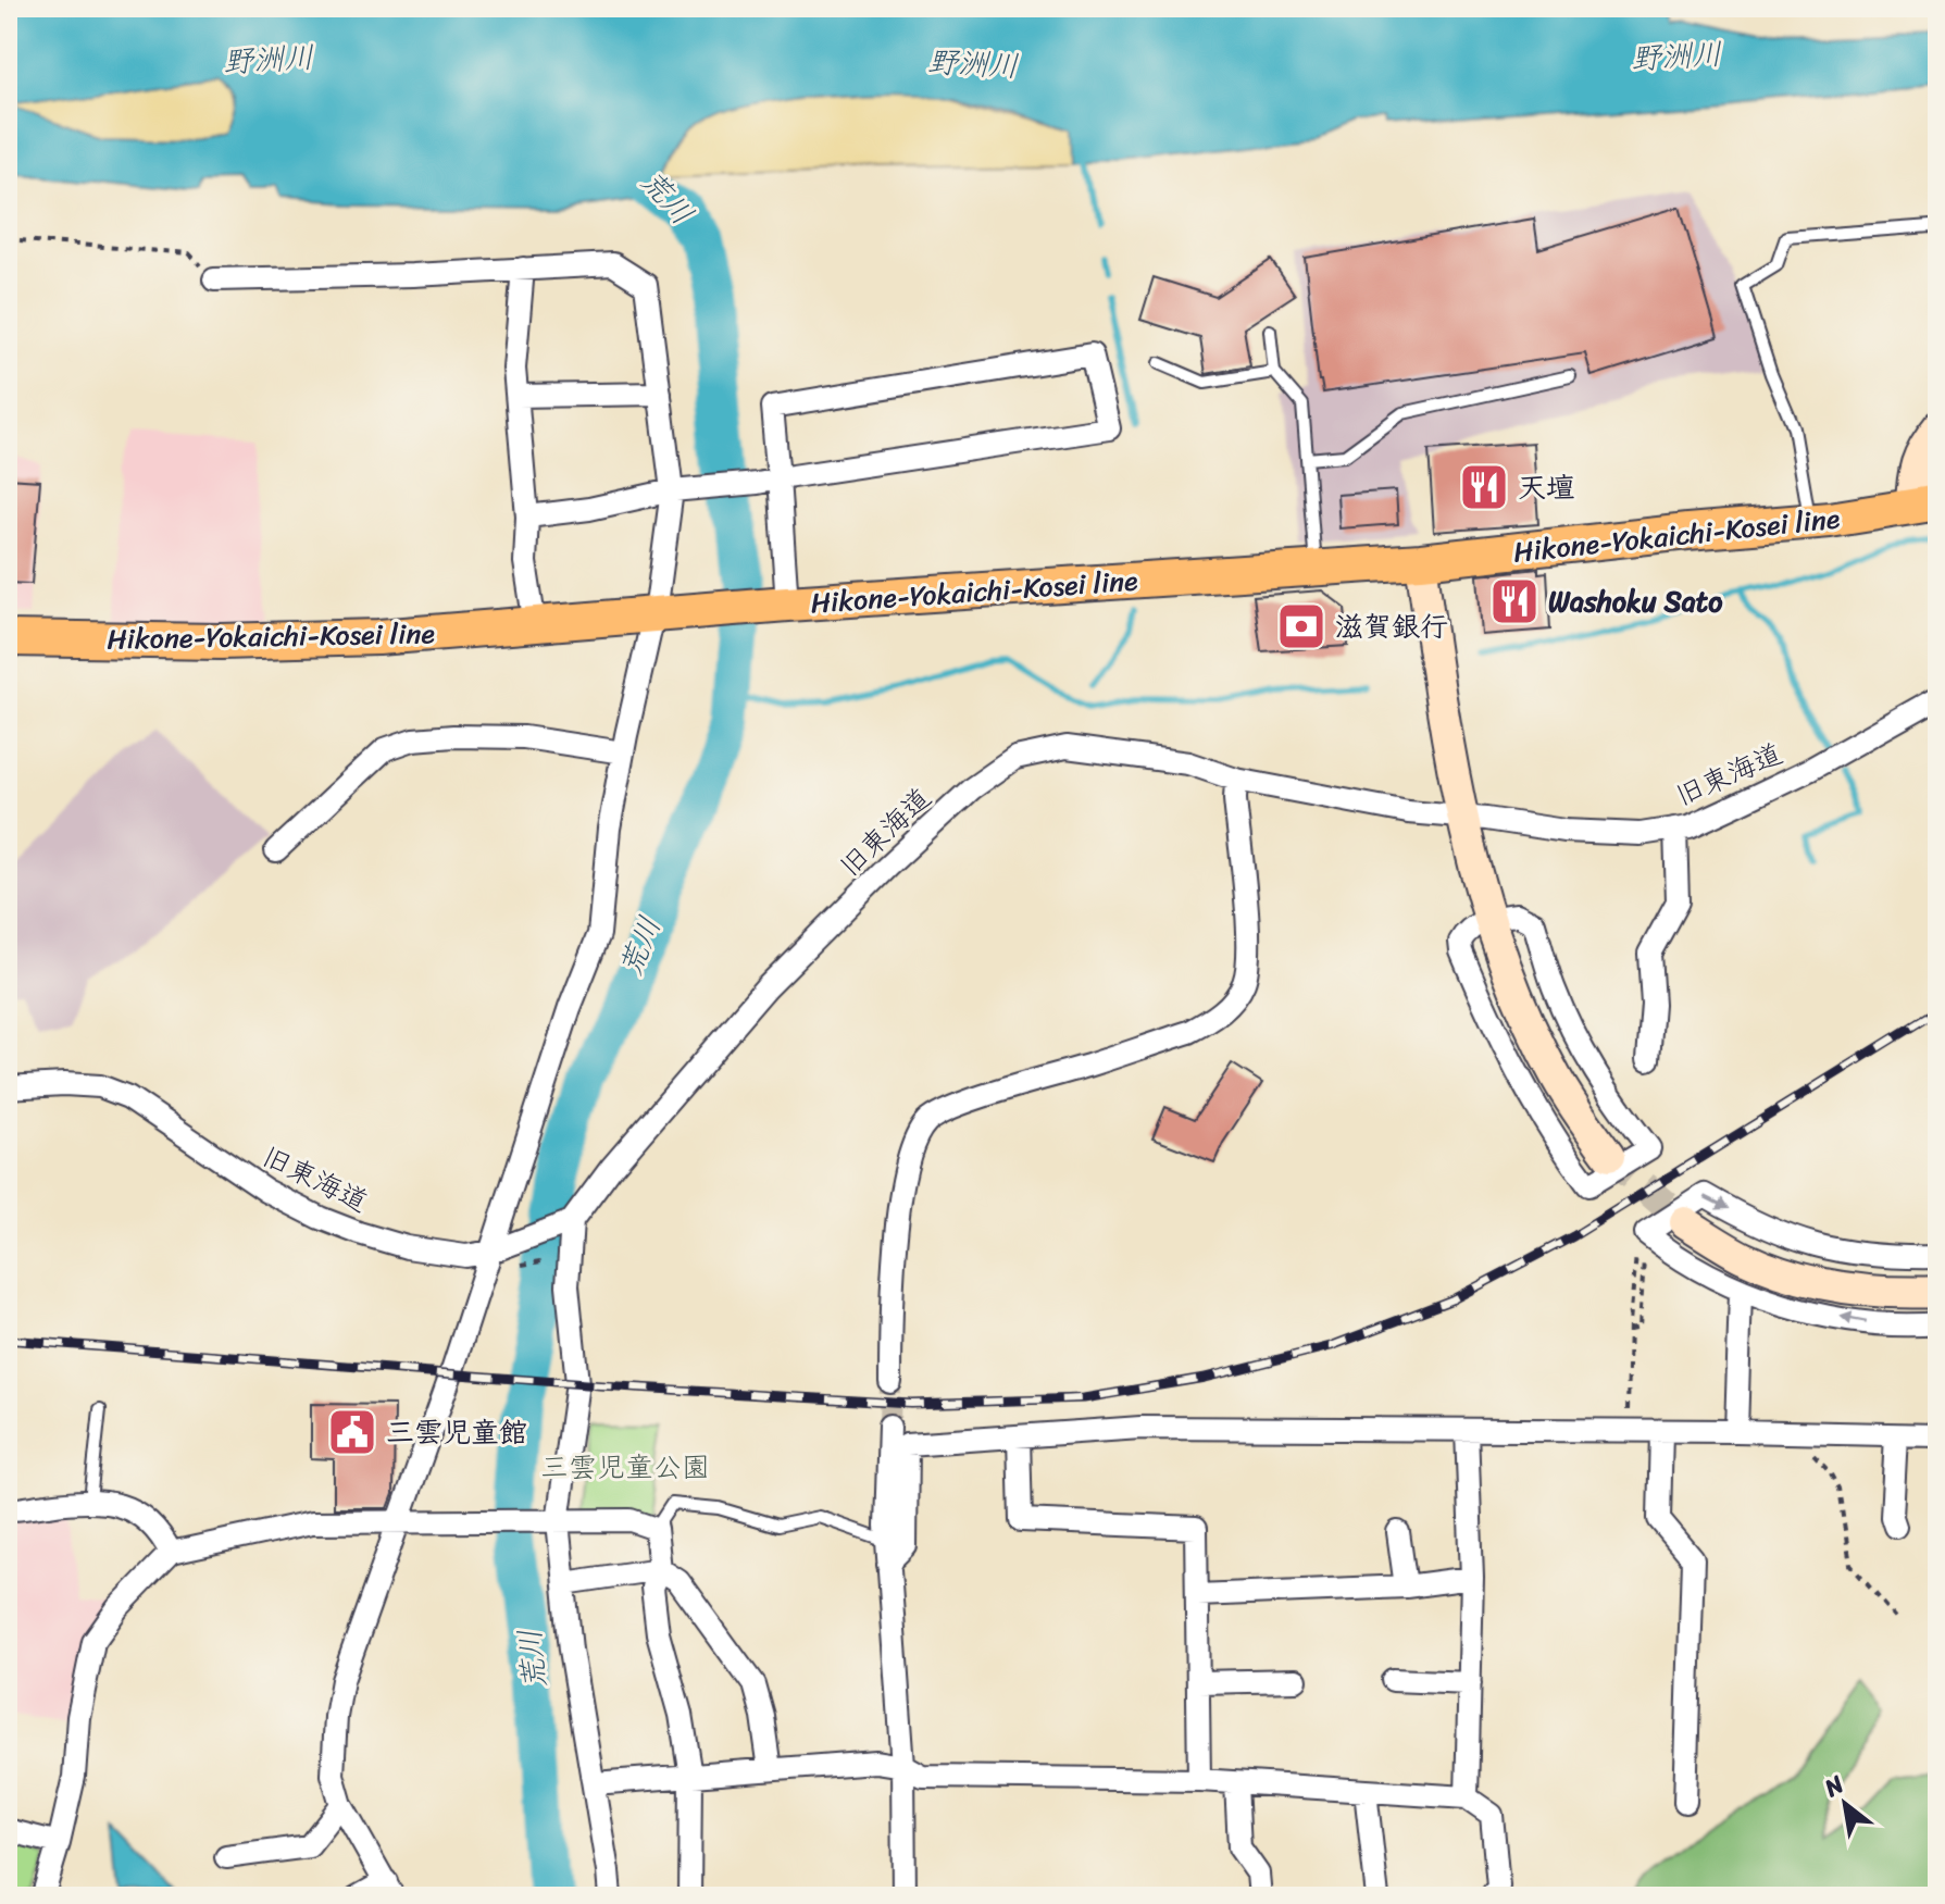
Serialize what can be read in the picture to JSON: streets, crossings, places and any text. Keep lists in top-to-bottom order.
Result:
{
  "streets": {
    "main road": ["Hikone-Yokaichi-Kosei line"],
    "street": ["旧東海道"]
  },
  "water": ["野洲川", "荒川"],
  "parks": ["三雲児童公園"],
  "places": {
    "restaurant": ["天壇", "Washoku Sato"],
    "bank": ["滋賀銀行"],
    "public building": ["三雲児童館"]
  },
  "north": "top left"
}
